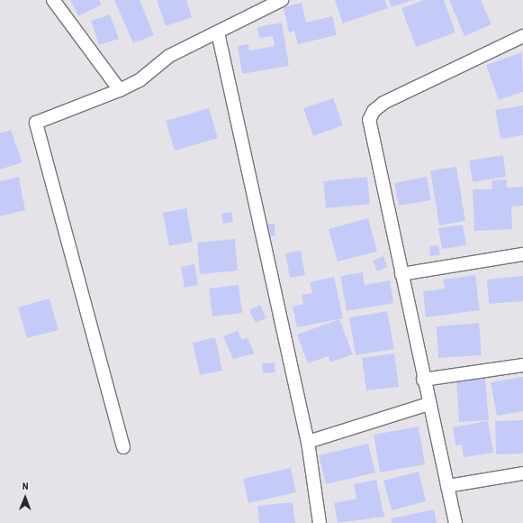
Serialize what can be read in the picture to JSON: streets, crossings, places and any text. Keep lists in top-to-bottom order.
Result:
{
  "north": "top"
}
